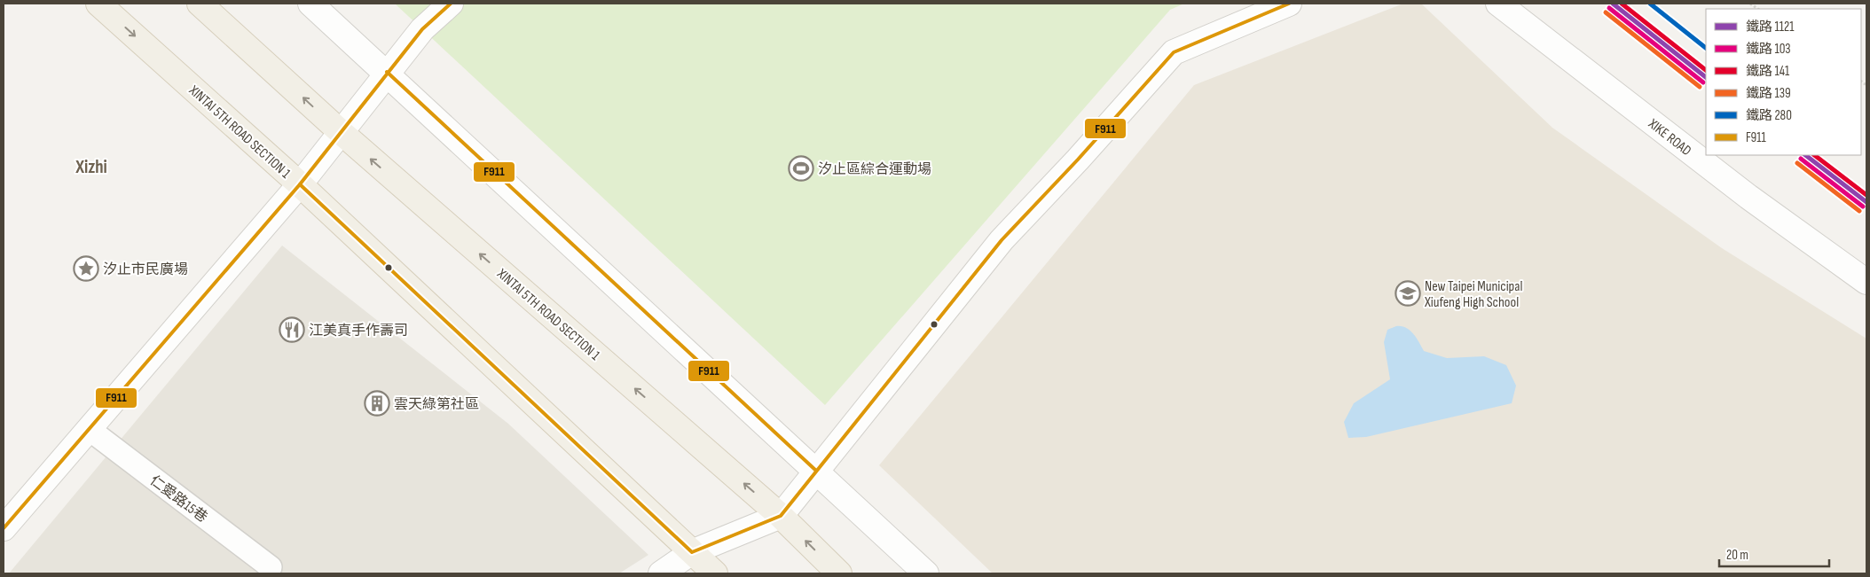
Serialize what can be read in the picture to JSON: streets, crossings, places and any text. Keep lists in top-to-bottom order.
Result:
{
  "streets": {
    "main road": ["XINTAI 5TH ROAD SECTION 1"],
    "street": ["XIKE ROAD"],
    "lane": ["仁愛路15巷"]
  },
  "districts": ["Xizhi"],
  "places": {
    "sports": ["汐止區綜合運動場"],
    "place": ["汐止市民廣場"],
    "school or university": ["New Taipei Municipal Xiufeng High School"],
    "restaurant": ["江美真手作壽司"],
    "building": ["雲天綠第社區"]
  },
  "lines": [
    "rail line 1121",
    "rail line 141",
    "rail line 280",
    "transit line F911",
    "rail line 103",
    "rail line 139"
  ],
  "legend": [
    "鐵路 1121",
    "鐵路 103",
    "鐵路 141",
    "鐵路 139",
    "鐵路 280",
    "F911"
  ],
  "scale_bar": "20 m"
}
